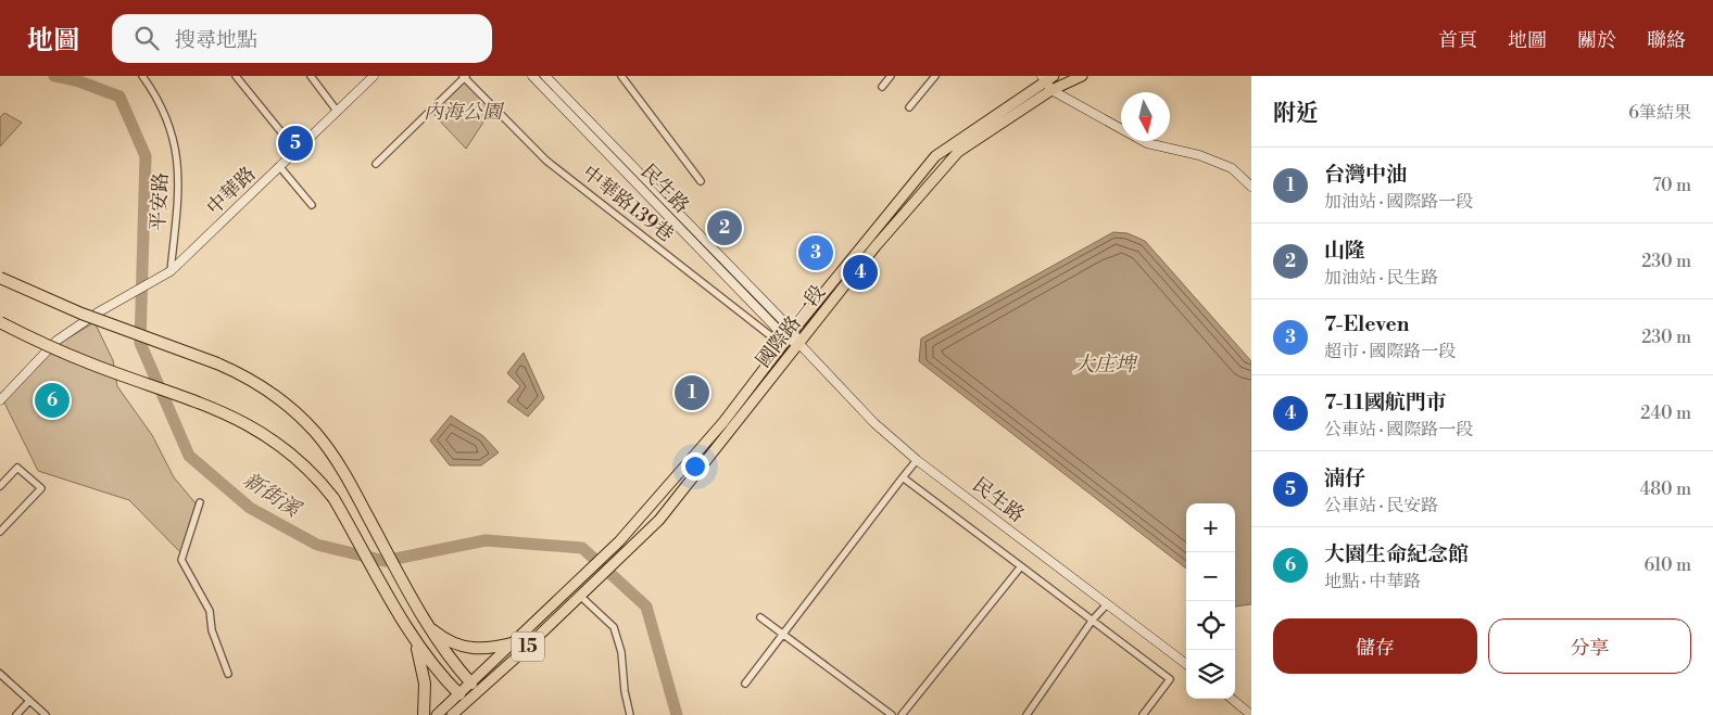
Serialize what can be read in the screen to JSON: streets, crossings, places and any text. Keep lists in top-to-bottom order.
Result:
{
  "streets": {
    "main road": [
      "民生路",
      "中華路",
      "國際路一段",
      "15"
    ],
    "street": ["平安路", "中華路139巷"]
  },
  "crossings": [
    ["民生路", "中華路139巷"],
    ["民生路", "國際路一段"],
    ["中華路", "平安路"],
    ["中華路139巷", "國際路一段"],
    ["國際路一段", "15"]
  ],
  "water": ["大庄埤", "新街溪"],
  "parks": ["內海公園"],
  "north": "bottom",
  "page": {
    "header": "地圖",
    "search": "搜尋地點",
    "nav": [
      "首頁",
      "地圖",
      "關於",
      "聯絡"
    ],
    "heading": ["附近", "6筆結果"],
    "pins": [
      "5",
      "2",
      "3",
      "4",
      "1",
      "6"
    ],
    "list": [
      {
        "mark": "1",
        "name": "台灣中油",
        "note": "加油站 · 國際路一段",
        "value": "70 m"
      },
      {
        "mark": "2",
        "name": "山隆",
        "note": "加油站 · 民生路",
        "value": "230 m"
      },
      {
        "mark": "3",
        "name": "7-Eleven",
        "note": "超市 · 國際路一段",
        "value": "230 m"
      },
      {
        "mark": "4",
        "name": "7-11國航門市",
        "note": "公車站 · 國際路一段",
        "value": "240 m"
      },
      {
        "mark": "5",
        "name": "湳仔",
        "note": "公車站 · 民安路",
        "value": "480 m"
      },
      {
        "mark": "6",
        "name": "大園生命紀念館",
        "note": "地點 · 中華路",
        "value": "610 m"
      }
    ],
    "map_buttons": ["+", "−"],
    "buttons": ["儲存", "分享"]
  }
}
